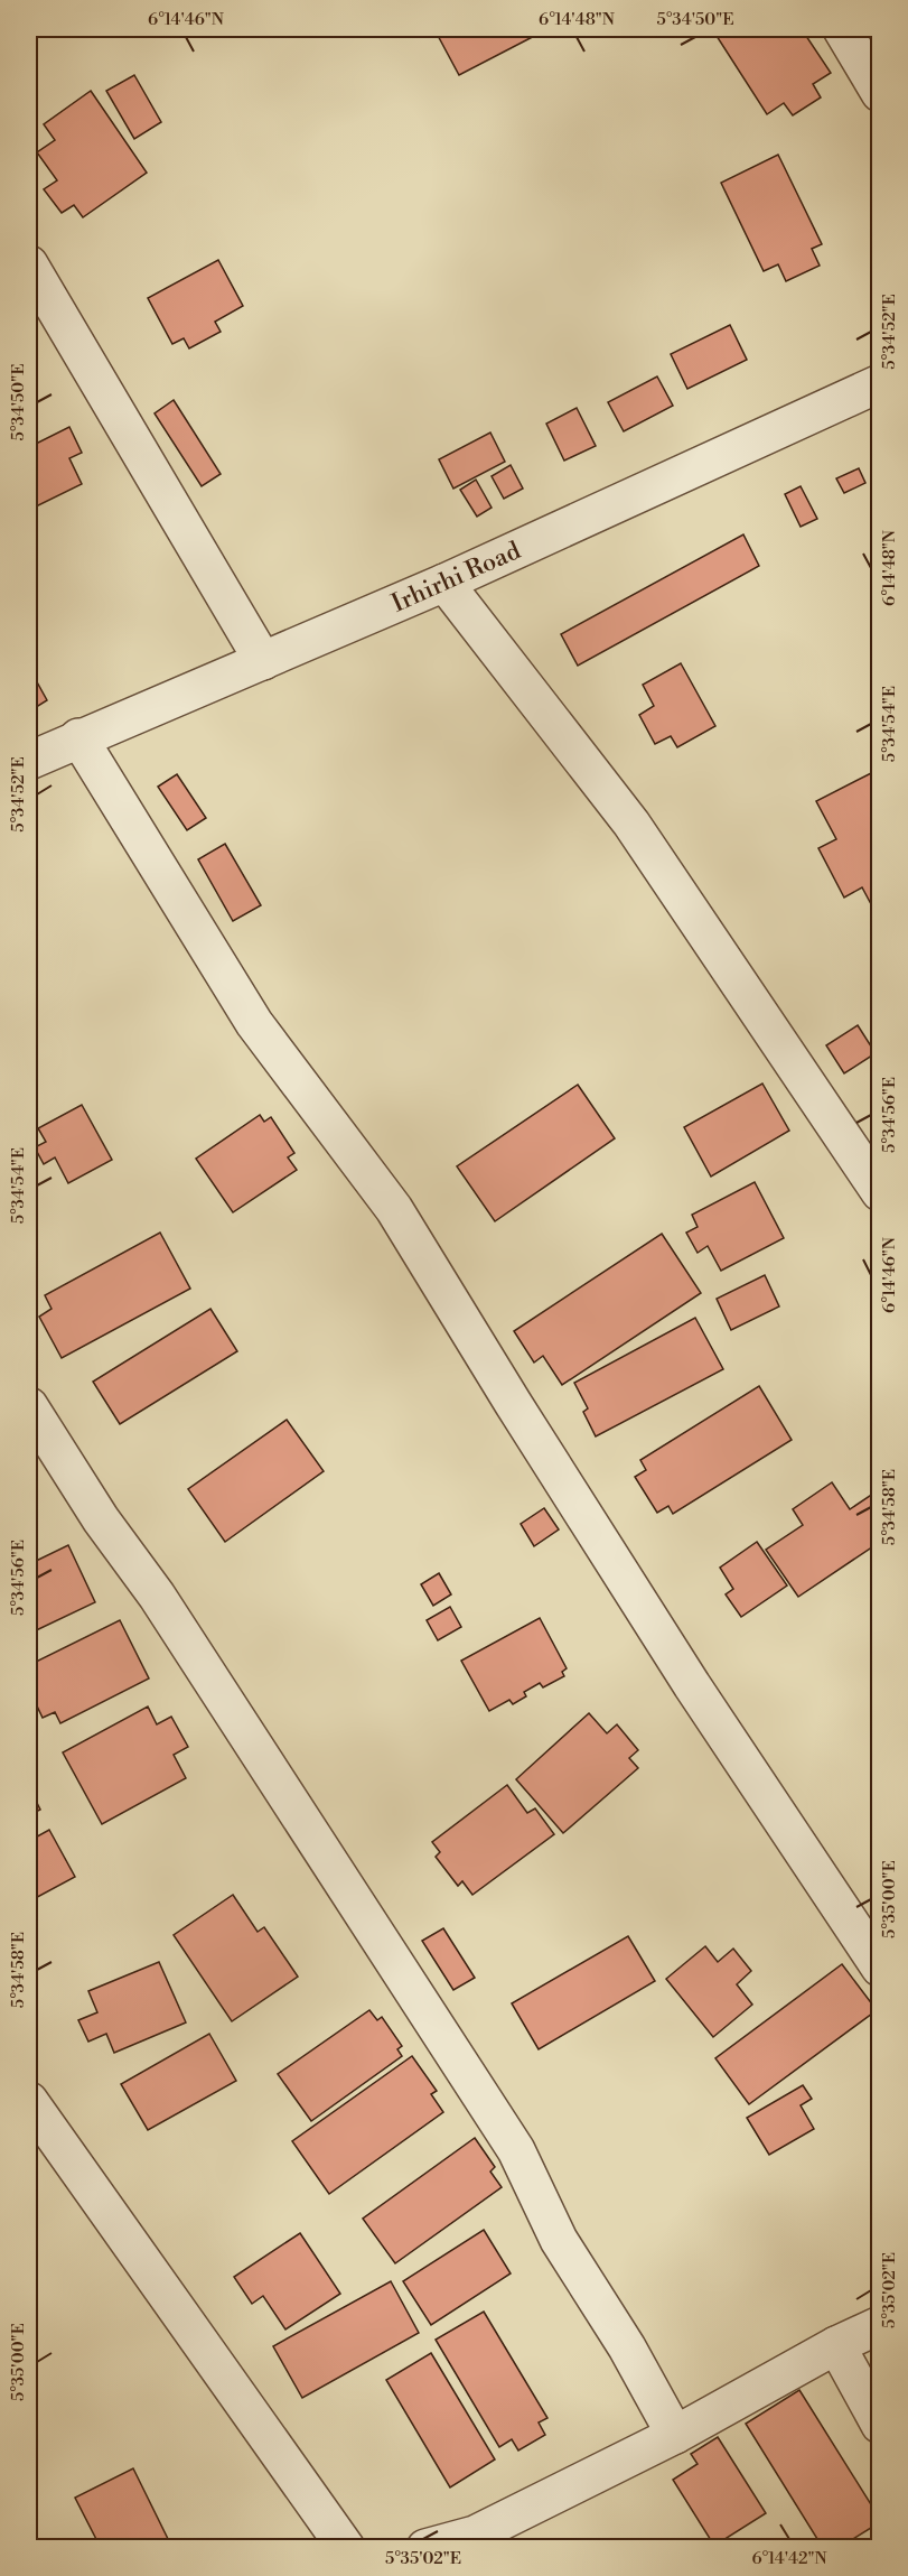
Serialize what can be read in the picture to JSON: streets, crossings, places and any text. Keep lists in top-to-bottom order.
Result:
{
  "streets": {
    "street": ["Irhirhi Road"]
  },
  "coordinates": [
    "6°14'46\"N",
    "6°14'48\"N",
    "5°34'50\"E",
    "5°34'52\"E",
    "5°34'54\"E",
    "5°34'56\"E",
    "5°34'58\"E",
    "5°35'00\"E",
    "5°35'02\"E",
    "6°14'42\"N"
  ]
}
